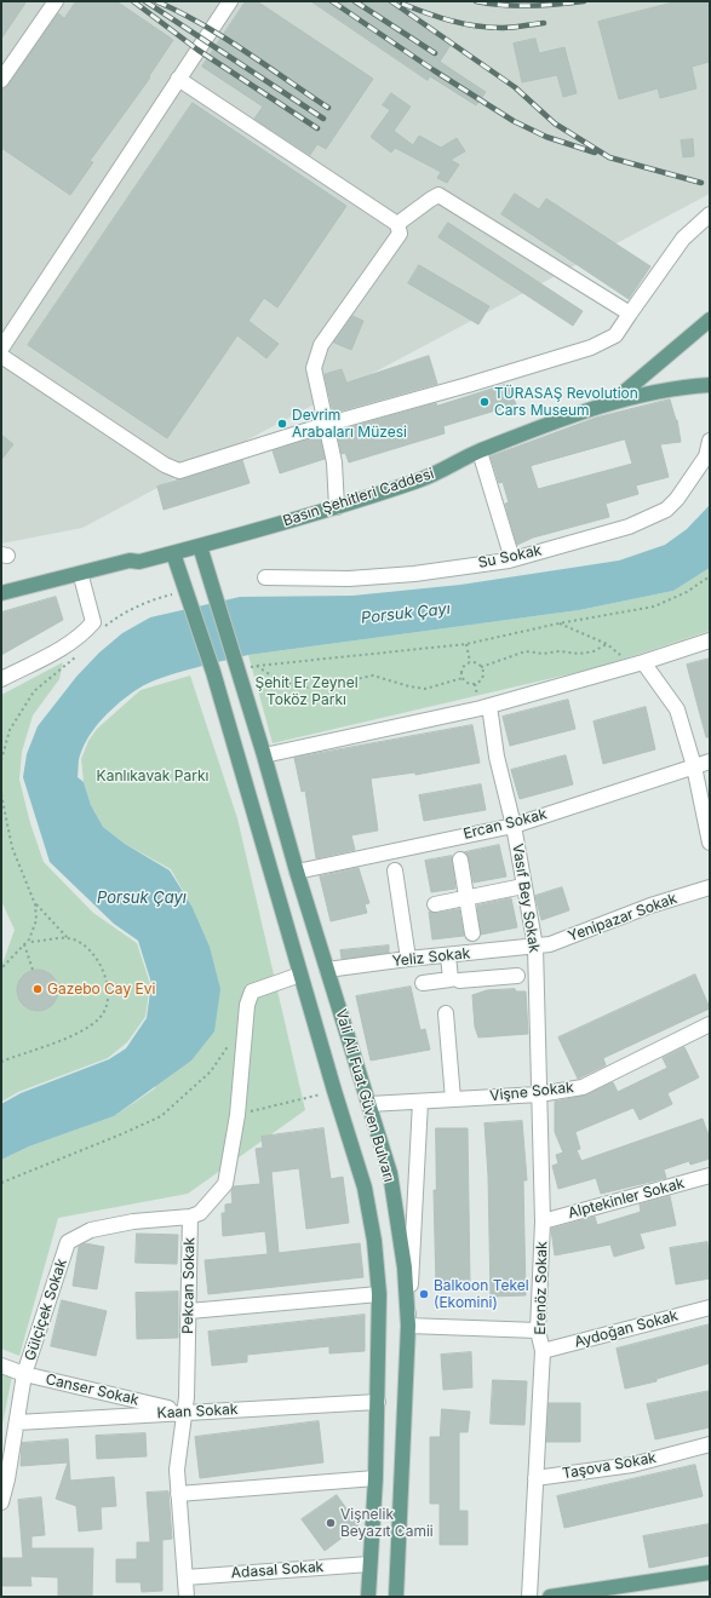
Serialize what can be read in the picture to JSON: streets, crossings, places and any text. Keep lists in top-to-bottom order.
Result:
{
  "streets": {
    "main road": ["Basın Şehitleri Caddesi", "Vali Ali Fuat Güven Bulvarı"],
    "street": [
      "Su Sokak",
      "Ercan Sokak",
      "Vasıf Bey Sokak",
      "Yenipazar Sokak",
      "Yeliz Sokak",
      "Vişne Sokak",
      "Alptekinler Sokak",
      "Pekcan Sokak",
      "Erenöz Sokak",
      "Gülçiçek Sokak",
      "Aydoğan Sokak",
      "Canser Sokak",
      "Kaan Sokak",
      "Taşova Sokak",
      "Adasal Sokak"
    ]
  },
  "crossings": [
    ["Basın Şehitleri Caddesi", "Vali Ali Fuat Güven Bulvarı"],
    ["Ercan Sokak", "Vasıf Bey Sokak"],
    ["Ercan Sokak", "Vali Ali Fuat Güven Bulvarı"],
    ["Vasıf Bey Sokak", "Yenipazar Sokak"],
    ["Vasıf Bey Sokak", "Yeliz Sokak"],
    ["Vasıf Bey Sokak", "Vişne Sokak"],
    ["Vasıf Bey Sokak", "Erenöz Sokak"],
    ["Yenipazar Sokak", "Yeliz Sokak"],
    ["Yeliz Sokak", "Vali Ali Fuat Güven Bulvarı"],
    ["Vişne Sokak", "Vali Ali Fuat Güven Bulvarı"],
    ["Vişne Sokak", "Erenöz Sokak"],
    ["Vali Ali Fuat Güven Bulvarı", "Pekcan Sokak"],
    ["Vali Ali Fuat Güven Bulvarı", "Kaan Sokak"],
    ["Vali Ali Fuat Güven Bulvarı", "Adasal Sokak"],
    ["Alptekinler Sokak", "Erenöz Sokak"],
    ["Pekcan Sokak", "Gülçiçek Sokak"],
    ["Pekcan Sokak", "Canser Sokak"],
    ["Pekcan Sokak", "Kaan Sokak"],
    ["Pekcan Sokak", "Adasal Sokak"],
    ["Erenöz Sokak", "Aydoğan Sokak"],
    ["Erenöz Sokak", "Taşova Sokak"],
    ["Gülçiçek Sokak", "Canser Sokak"],
    ["Gülçiçek Sokak", "Kaan Sokak"],
    ["Canser Sokak", "Kaan Sokak"]
  ],
  "water": ["Porsuk Çayı"],
  "parks": ["Şehit Er Zeynel Toköz Parkı", "Kanlıkavak Parkı"],
  "places": [
    "TÜRASAŞ Revolution Cars Museum",
    "Devrim Arabaları Müzesi",
    "Gazebo Cay Evi",
    "Balkoon Tekel (Ekomini)",
    "Vişnelik Beyazıt Camii"
  ]
}
